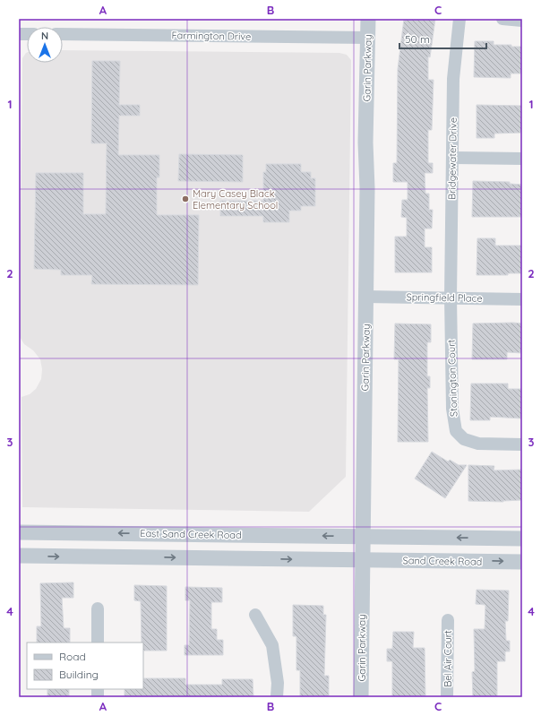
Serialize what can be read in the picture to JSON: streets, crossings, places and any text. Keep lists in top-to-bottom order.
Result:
{
  "streets": {
    "street": [
      "Farmington Drive",
      "Garin Parkway",
      "Bridgewater Drive",
      "Springfield Place",
      "Stonington Court",
      "East Sand Creek Road",
      "Sand Creek Road",
      "Bel Air Court"
    ]
  },
  "crossings": [
    ["Farmington Drive", "Garin Parkway"],
    ["Garin Parkway", "Springfield Place"],
    ["Garin Parkway", "East Sand Creek Road"],
    ["Garin Parkway", "Sand Creek Road"],
    ["Bridgewater Drive", "Springfield Place"],
    ["Bridgewater Drive", "Stonington Court"],
    ["Springfield Place", "Stonington Court"]
  ],
  "places": ["Mary Casey Black Elementary School"],
  "legend": ["Road", "Building"],
  "scale_bar": "50 m",
  "north": "top",
  "grid": {
    "columns": ["A", "B", "C"],
    "rows": [
      "1",
      "2",
      "3",
      "4"
    ]
  }
}
